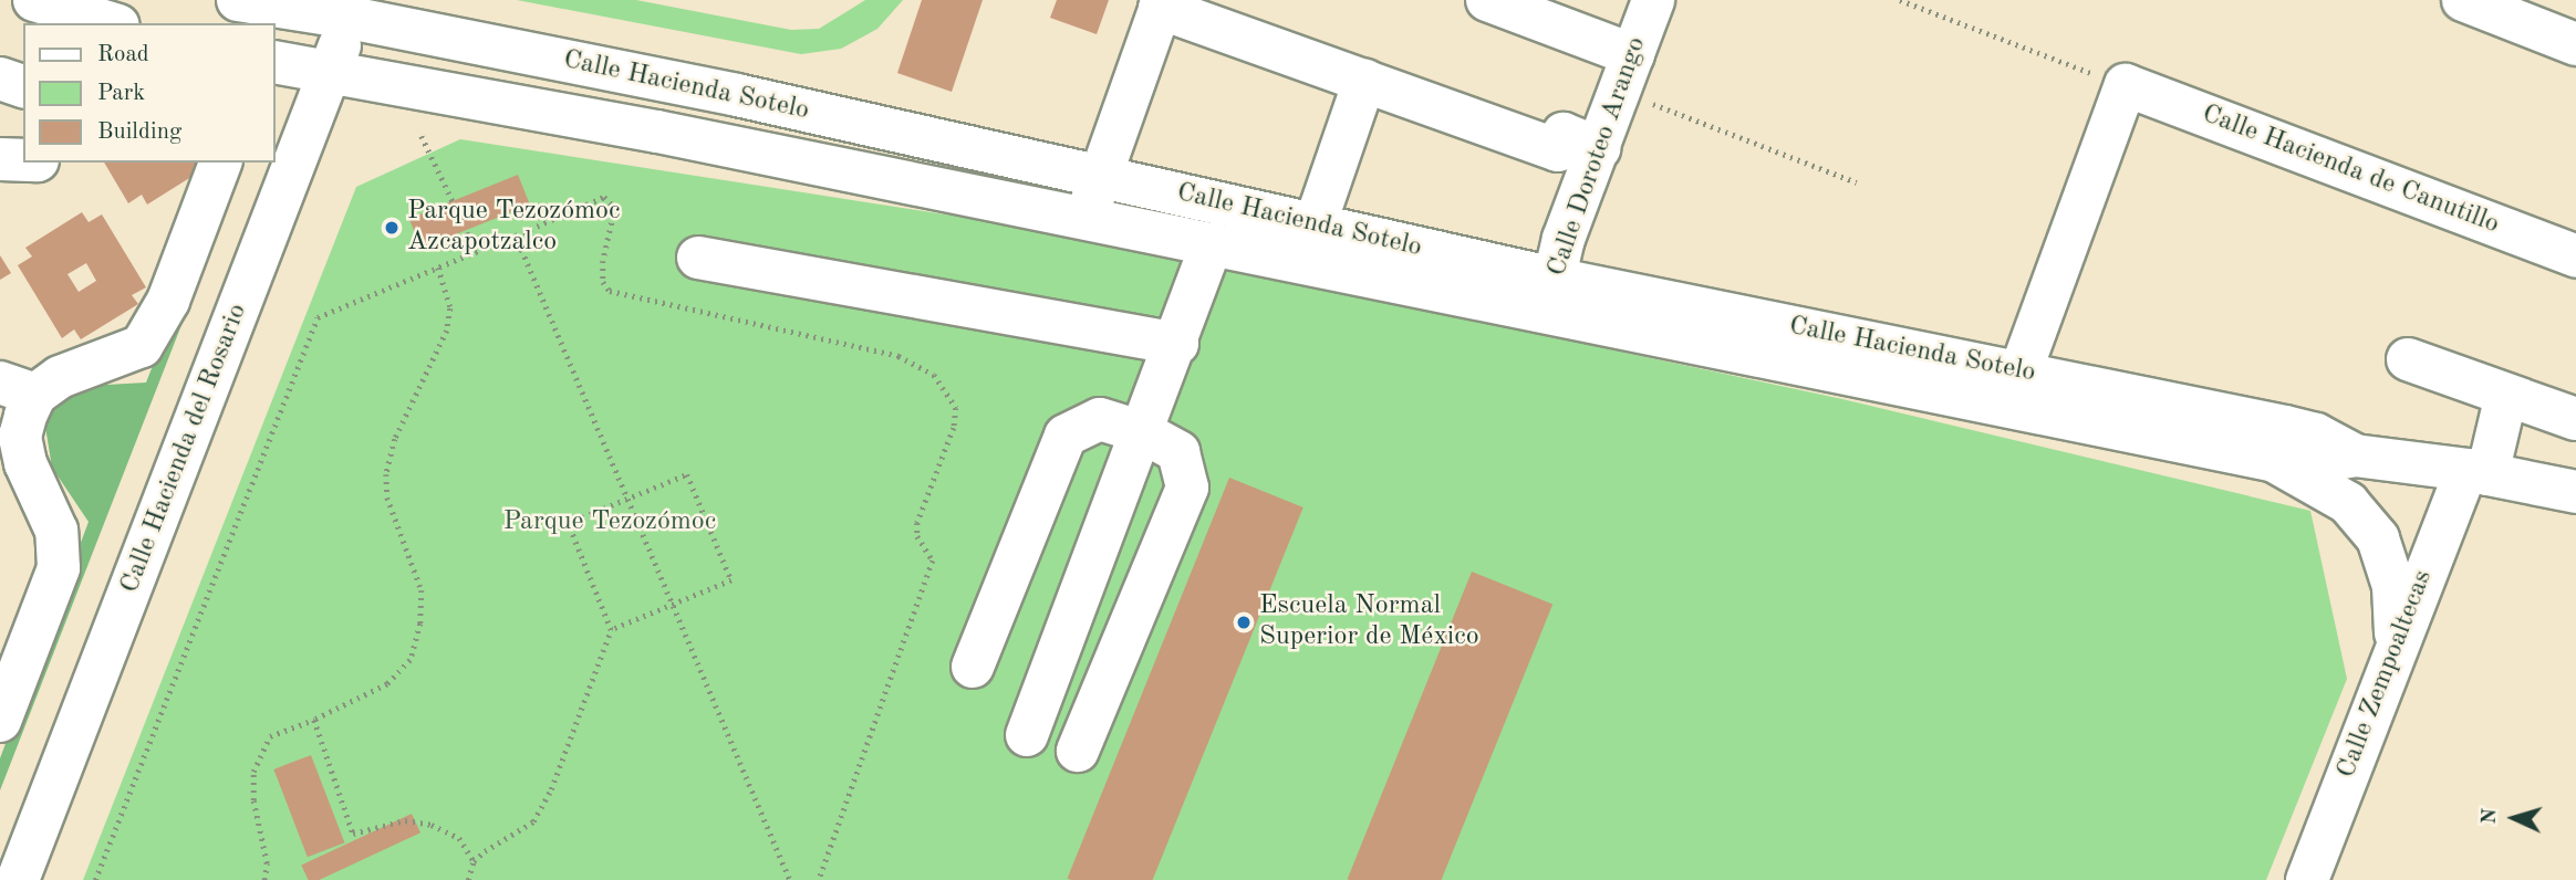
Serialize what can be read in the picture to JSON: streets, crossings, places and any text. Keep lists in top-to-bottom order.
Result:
{
  "streets": {
    "street": [
      "Calle Hacienda Sotelo",
      "Calle Doroteo Arango",
      "Calle Hacienda de Canutillo",
      "Calle Hacienda del Rosario",
      "Calle Zempoaltecas"
    ]
  },
  "crossings": [
    ["Calle Hacienda Sotelo", "Calle Doroteo Arango"],
    ["Calle Hacienda Sotelo", "Calle Hacienda del Rosario"],
    ["Calle Hacienda Sotelo", "Calle Zempoaltecas"]
  ],
  "parks": ["Parque Tezozómoc"],
  "places": ["Parque Tezozómoc Azcapotzalco", "Escuela Normal Superior de México"],
  "legend": ["Road", "Park", "Building"],
  "north": "left"
}
